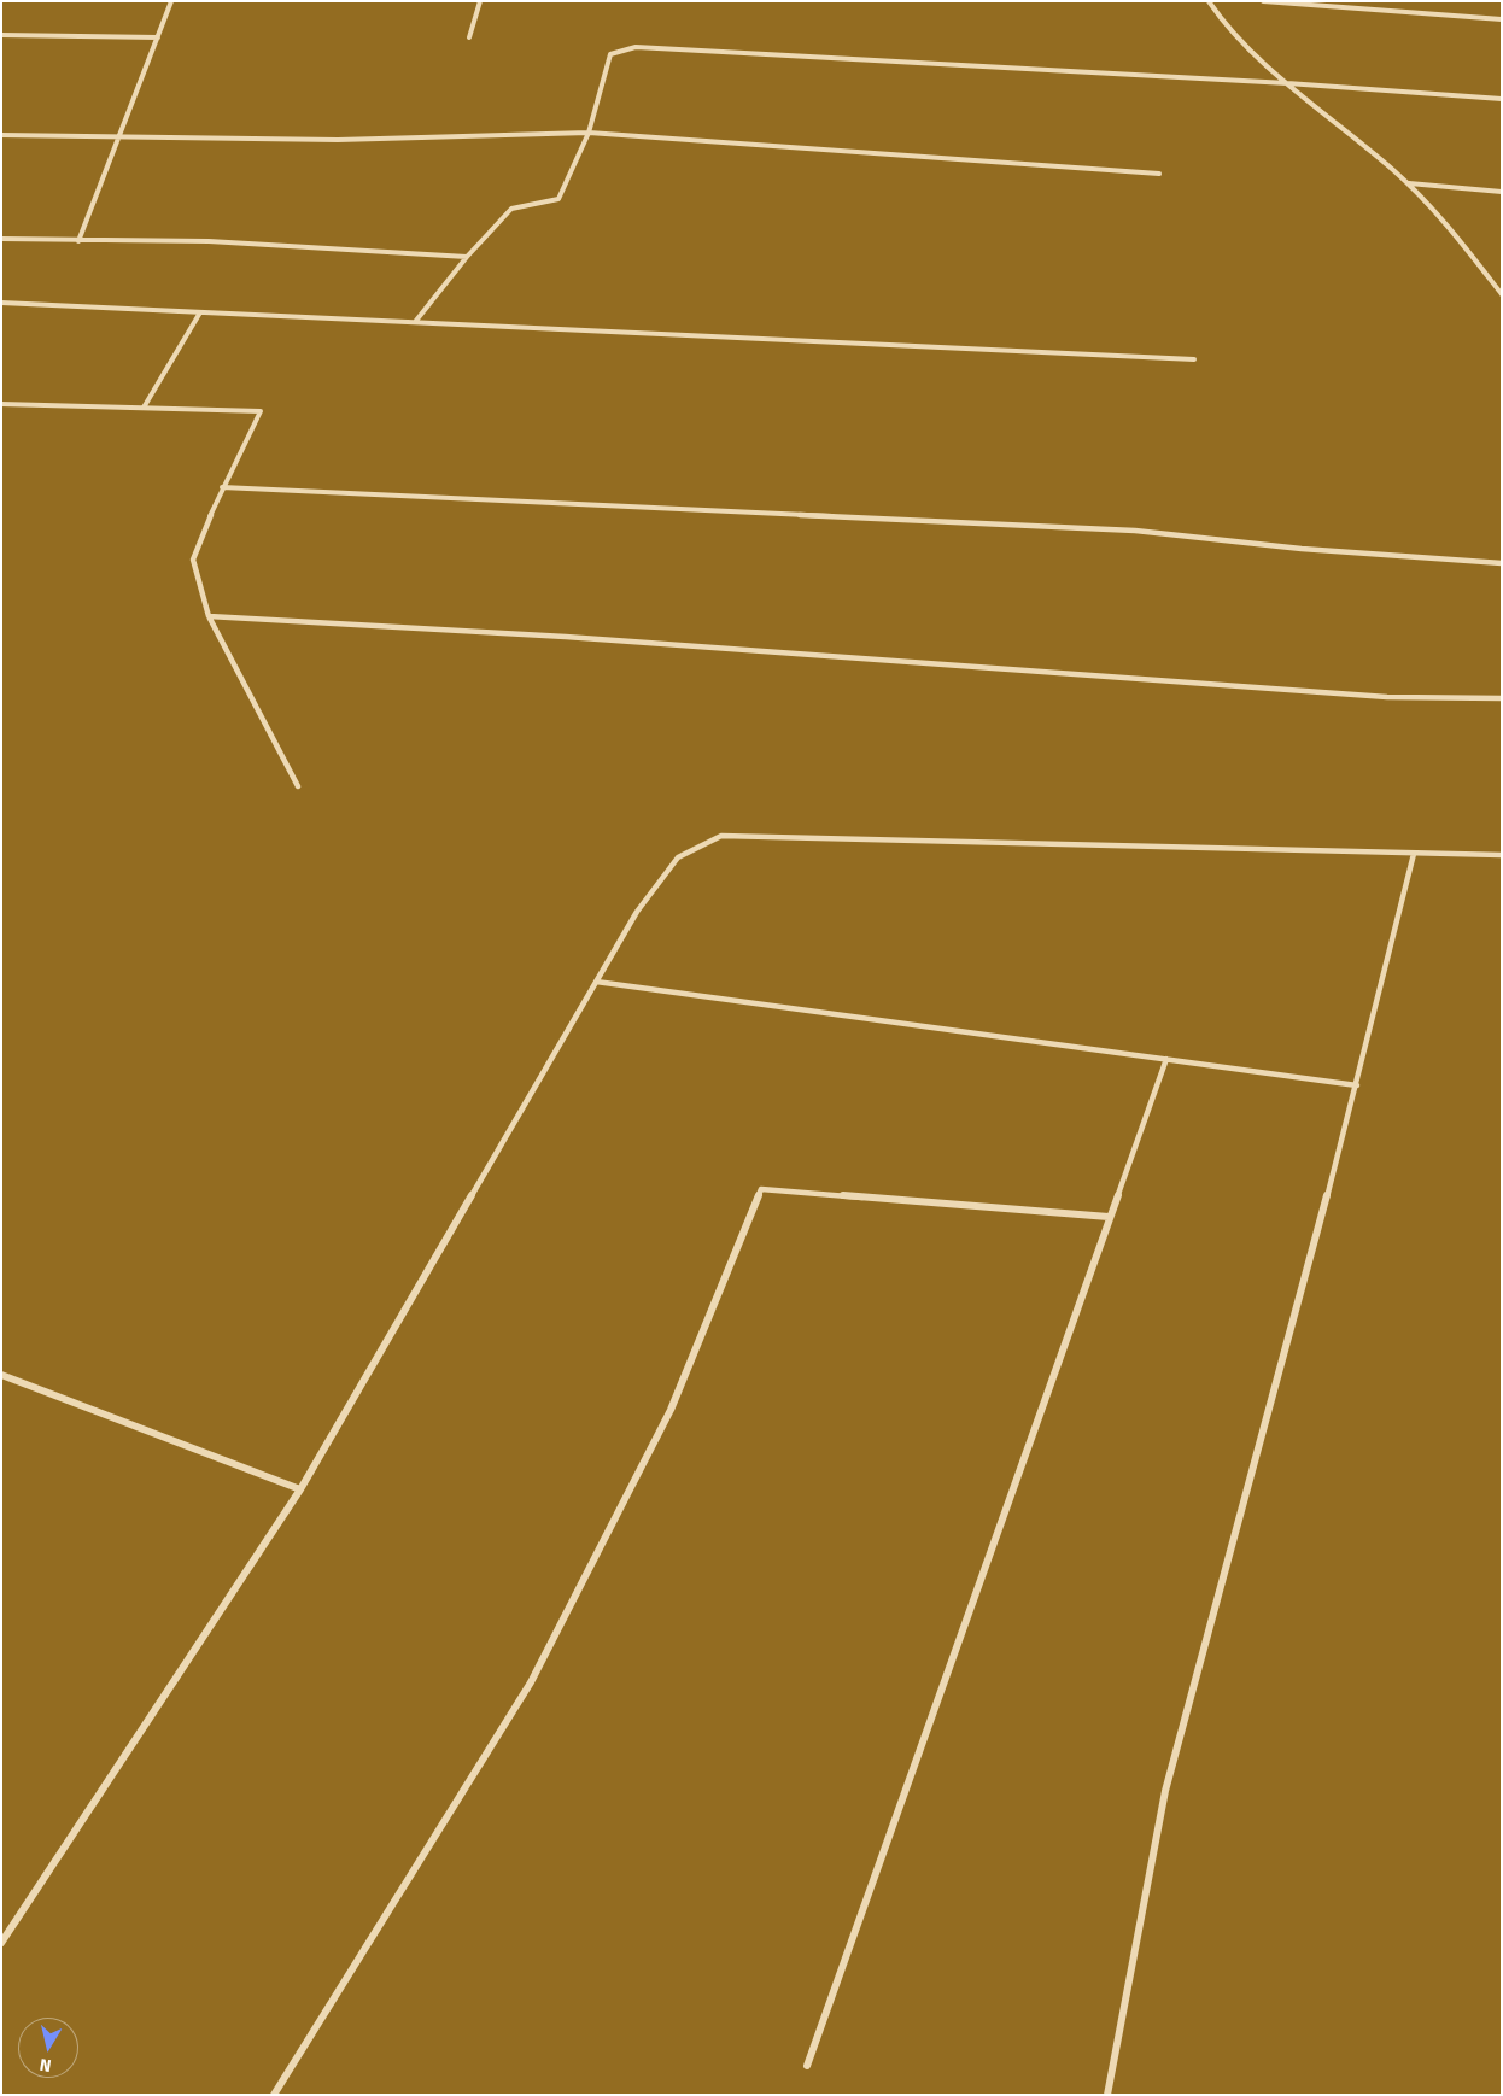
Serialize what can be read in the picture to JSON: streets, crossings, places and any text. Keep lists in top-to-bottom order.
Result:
{
  "north": "bottom"
}
